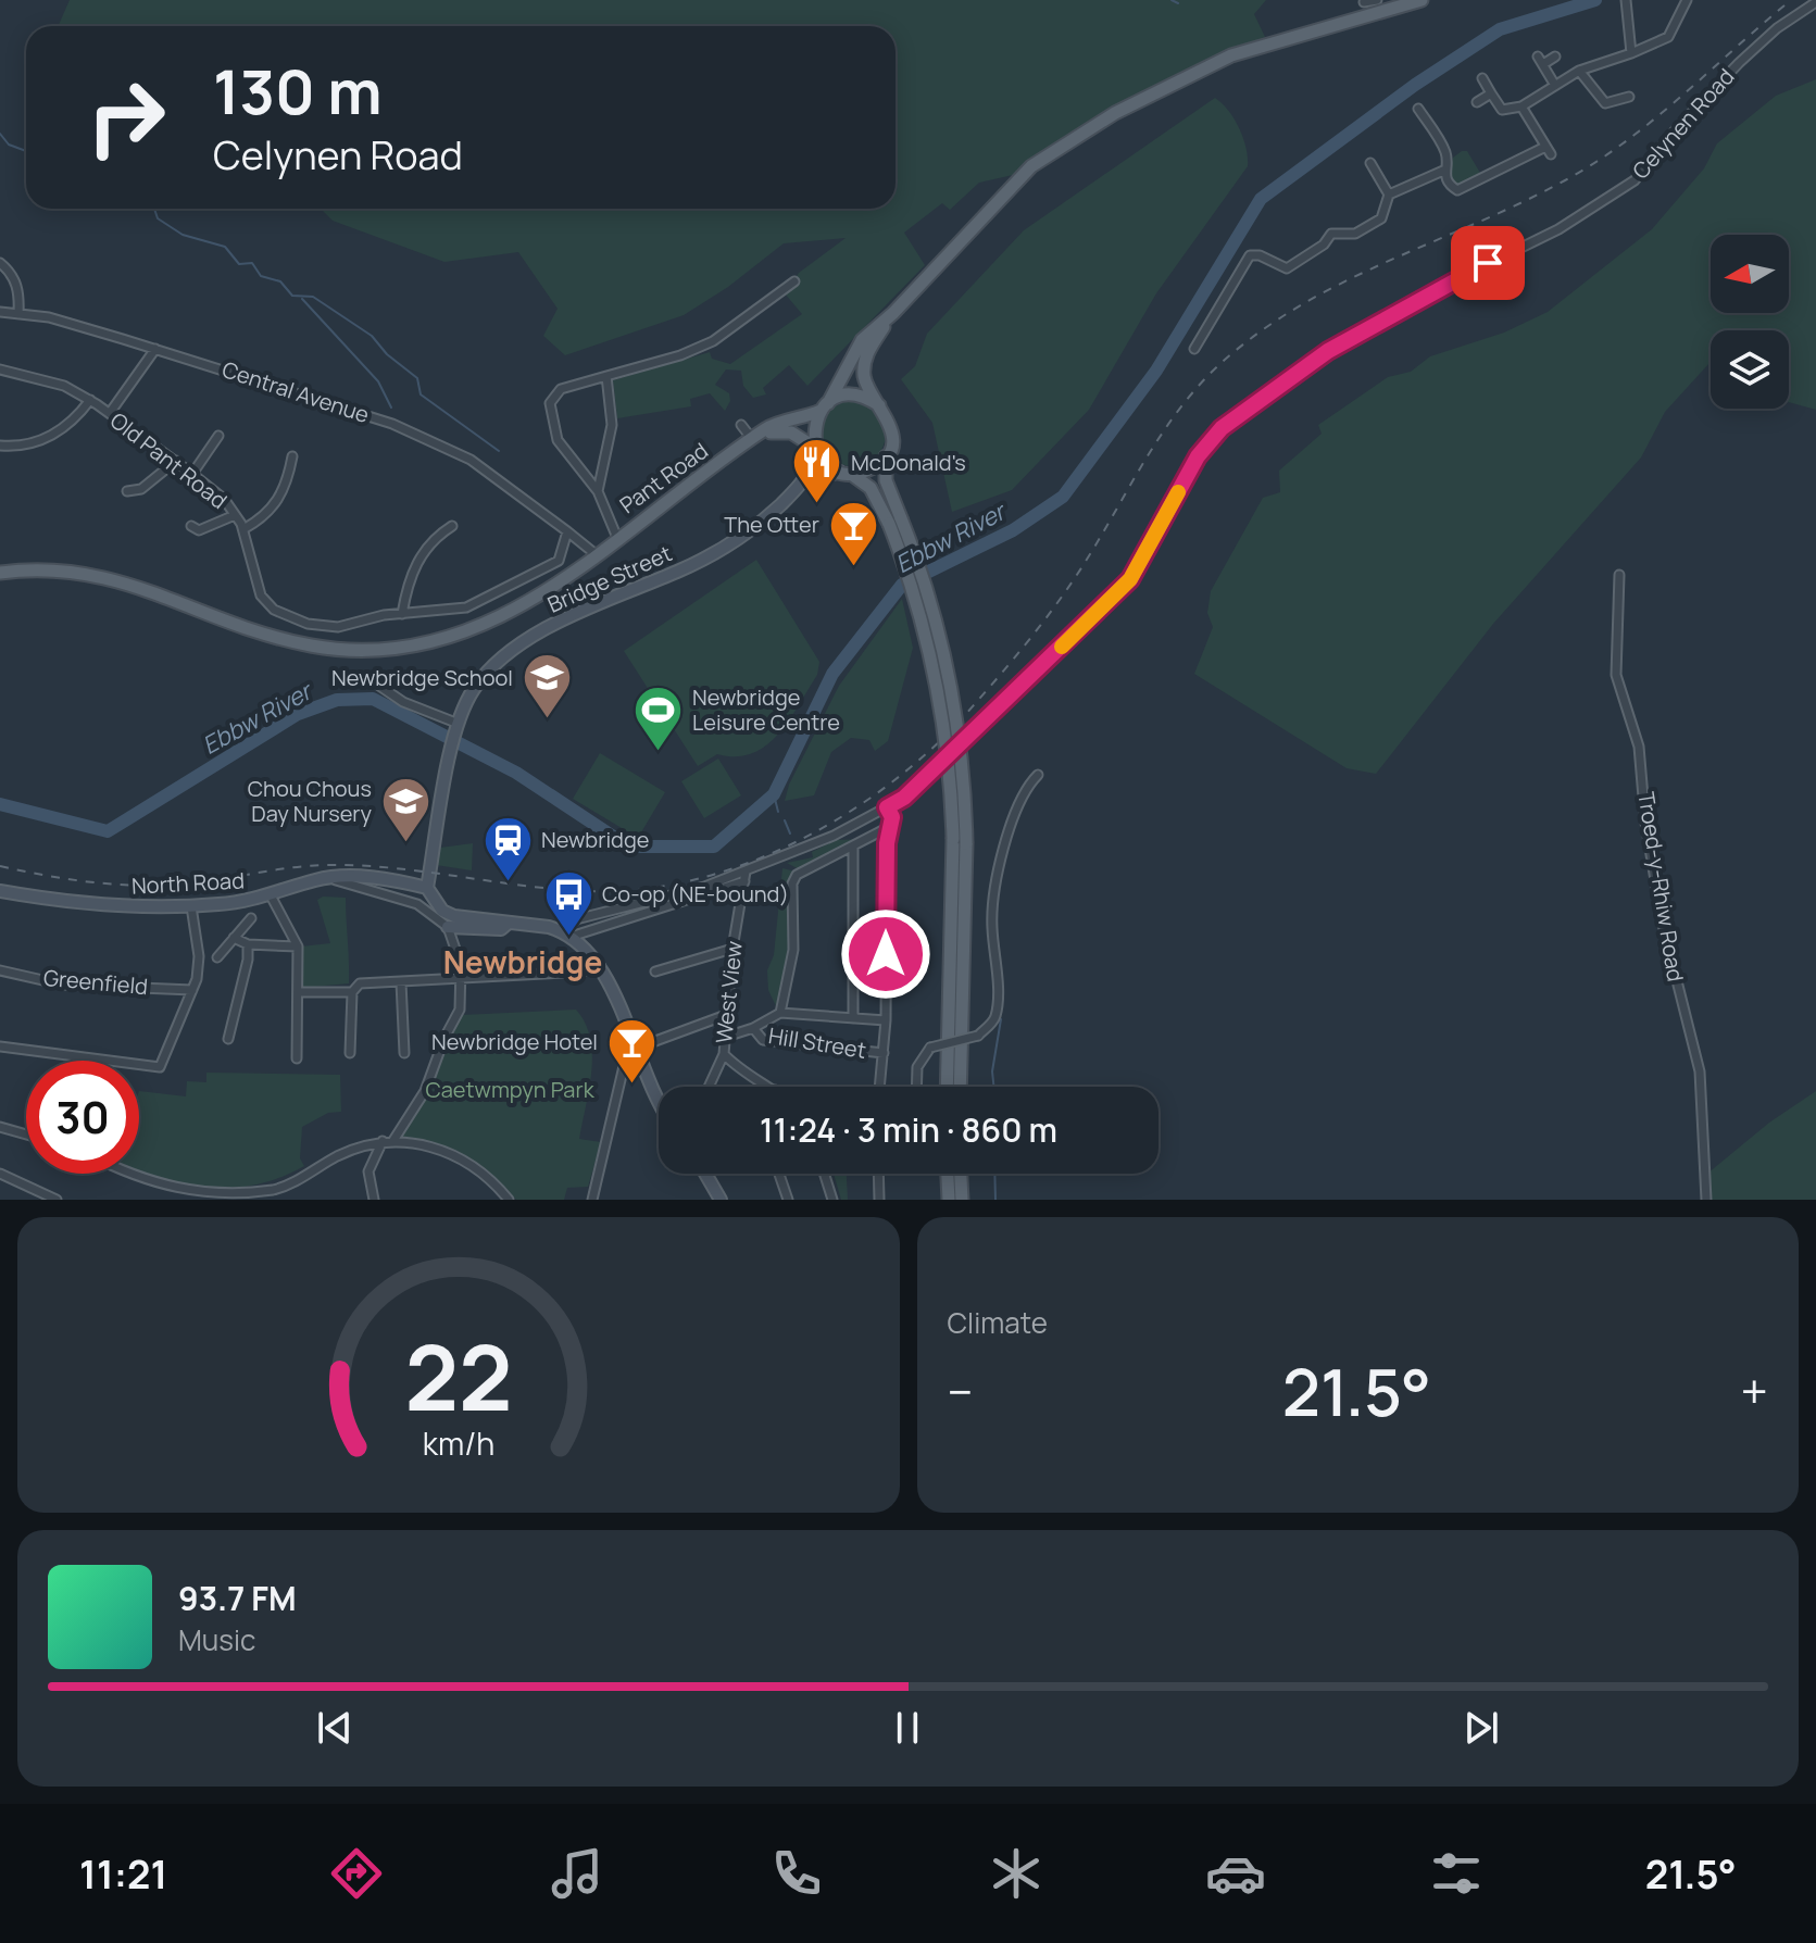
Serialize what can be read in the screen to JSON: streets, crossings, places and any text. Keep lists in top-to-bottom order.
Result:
{
  "streets": {
    "main road": ["Pant Road"],
    "street": [
      "Celynen Road",
      "Central Avenue",
      "Old Pant Road",
      "Bridge Street",
      "North Road",
      "Troed-y-Rhiw Road",
      "Greenfield",
      "West View",
      "Hill Street"
    ]
  },
  "crossings": [
    ["Celynen Road", "West View"],
    ["Central Avenue", "Old Pant Road"],
    ["Pant Road", "Bridge Street"],
    ["Bridge Street", "North Road"]
  ],
  "districts": ["Newbridge"],
  "water": ["Ebbw River"],
  "parks": ["Caetwmpyn Park"],
  "places": {
    "restaurant": ["McDonald's"],
    "bar": ["The Otter", "Newbridge Hotel"],
    "school or university": ["Newbridge School", "Chou Chous Day Nursery"],
    "sports": ["Newbridge Leisure Centre"],
    "station": ["Newbridge"],
    "bus stop": ["Co-op (NE-bound)"]
  },
  "north": "left",
  "page": {
    "turn": ["130 m", "Celynen Road"],
    "limit": "30",
    "trip": "11:24 · 3 min · 860 m",
    "tile": "Climate",
    "heat": ["−", "21.5°", "+"],
    "song": ["93.7 FM", "Music"],
    "tabs": ["11:21", "21.5°"],
    "gauge": ["22", "km/h"]
  }
}
